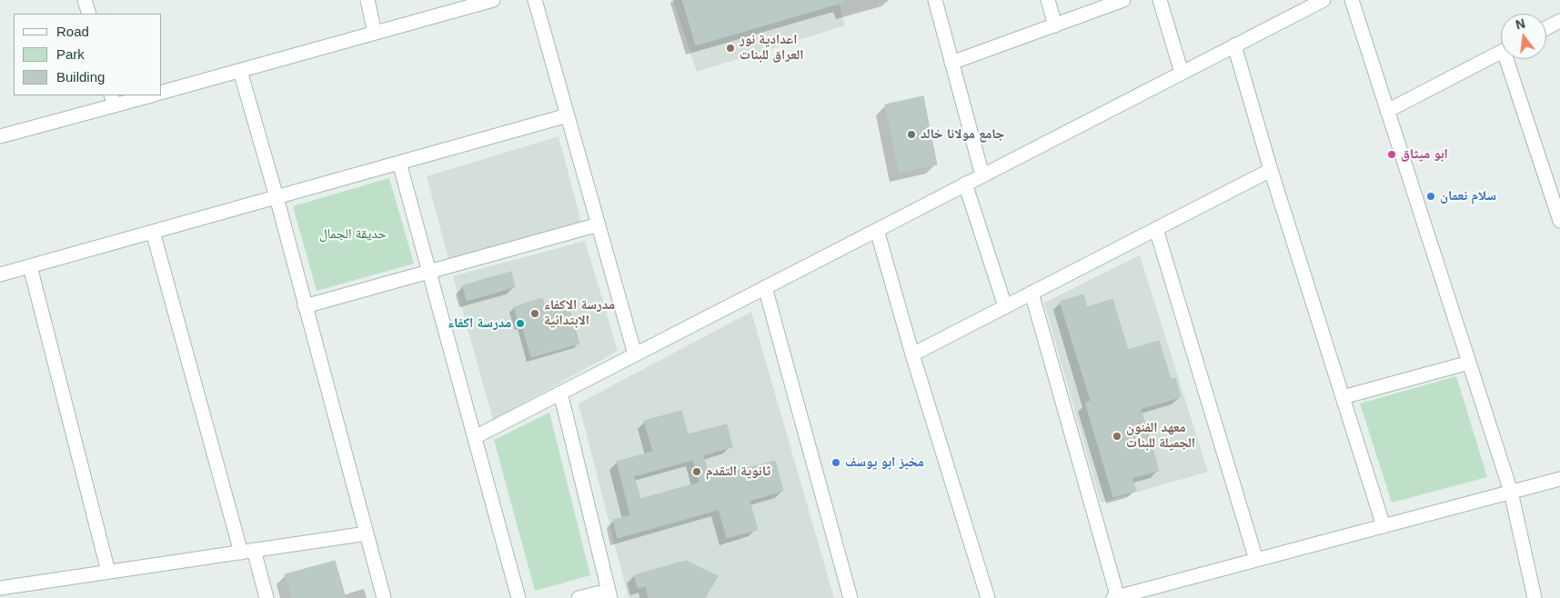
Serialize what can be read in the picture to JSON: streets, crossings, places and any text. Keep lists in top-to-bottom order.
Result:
{
  "parks": ["حديقة الجمال"],
  "places": [
    "اعدادية نور العراق للبنات",
    "جامع مولانا خالد",
    "ابو ميثاق",
    "سلام نعمان",
    "مدرسة الاكفاء الابتدائية",
    "مدرسة اكفاء",
    "معهد الفنون الجميلة للبنات",
    "مخبز ابو يوسف",
    "ثانوية التقدم"
  ],
  "legend": ["Road", "Park", "Building"],
  "north": "top"
}
